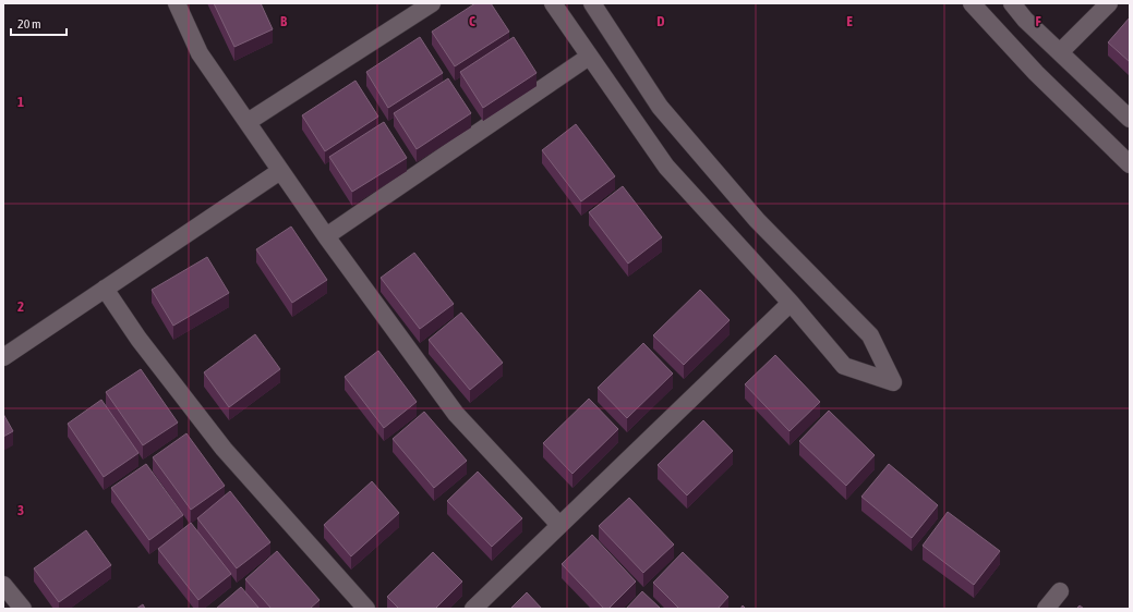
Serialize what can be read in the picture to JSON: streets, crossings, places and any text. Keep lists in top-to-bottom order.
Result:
{
  "scale_bar": "20 m",
  "grid": {
    "columns": [
      "B",
      "C",
      "D",
      "E",
      "F"
    ],
    "rows": ["1", "2", "3"]
  }
}
